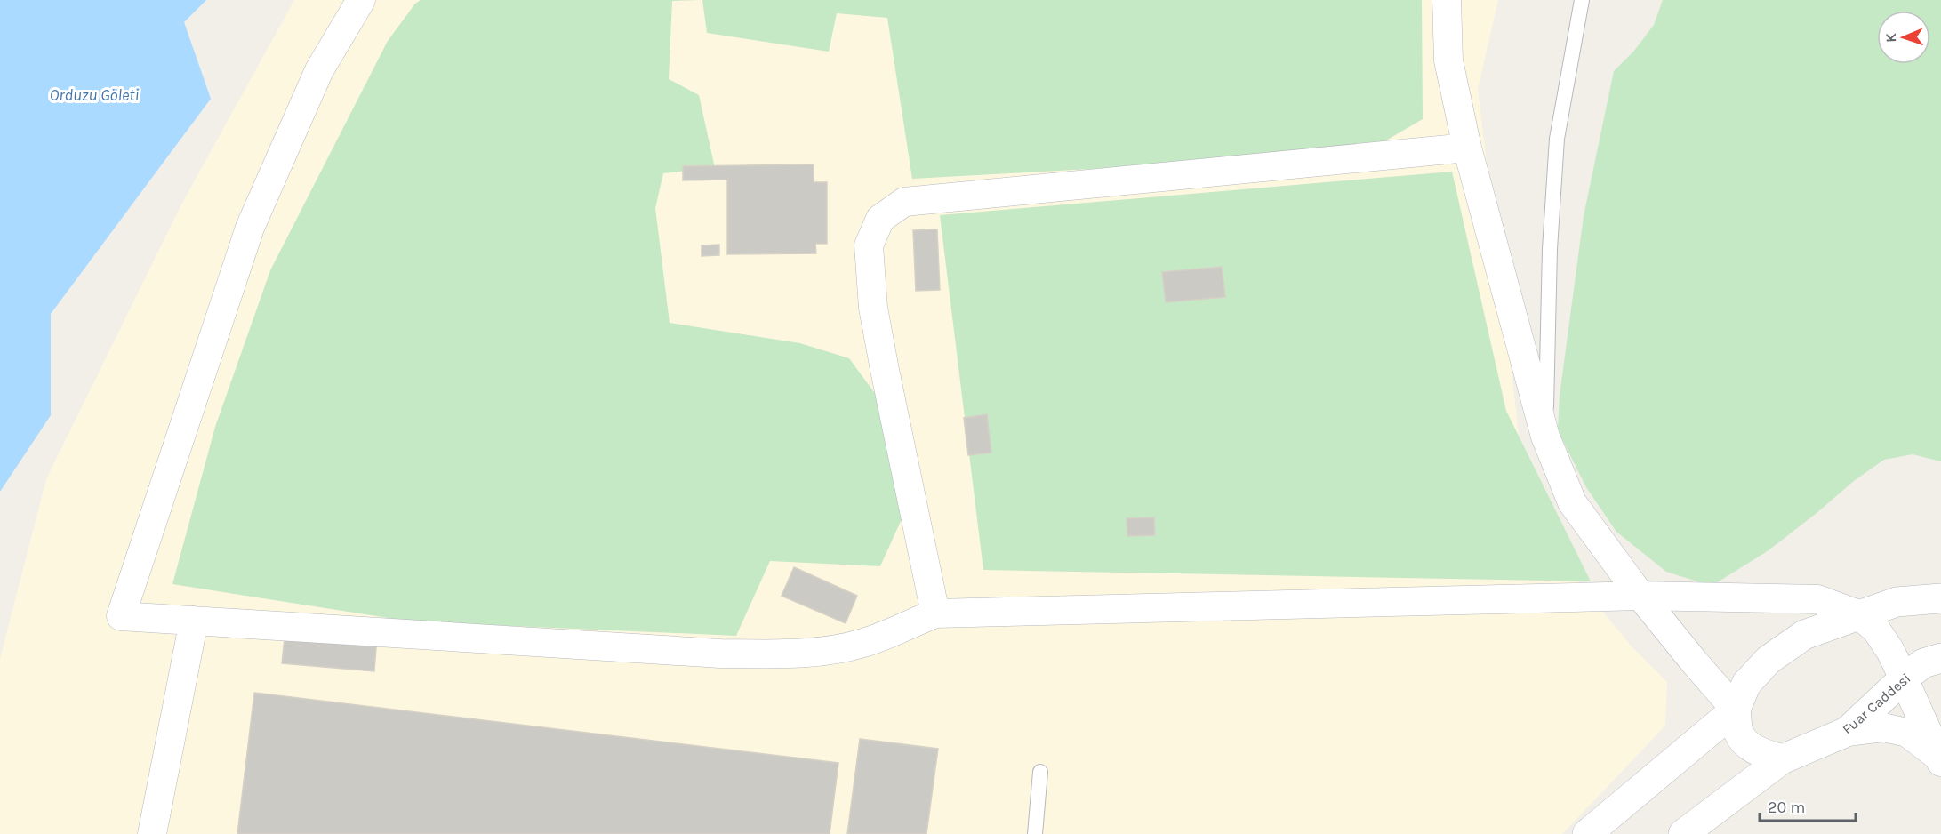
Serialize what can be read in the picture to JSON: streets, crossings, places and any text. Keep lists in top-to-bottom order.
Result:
{
  "streets": {
    "street": ["Fuar Caddesi"]
  },
  "water": ["Orduzu Göleti"],
  "scale_bar": "20 m",
  "north": "left"
}
